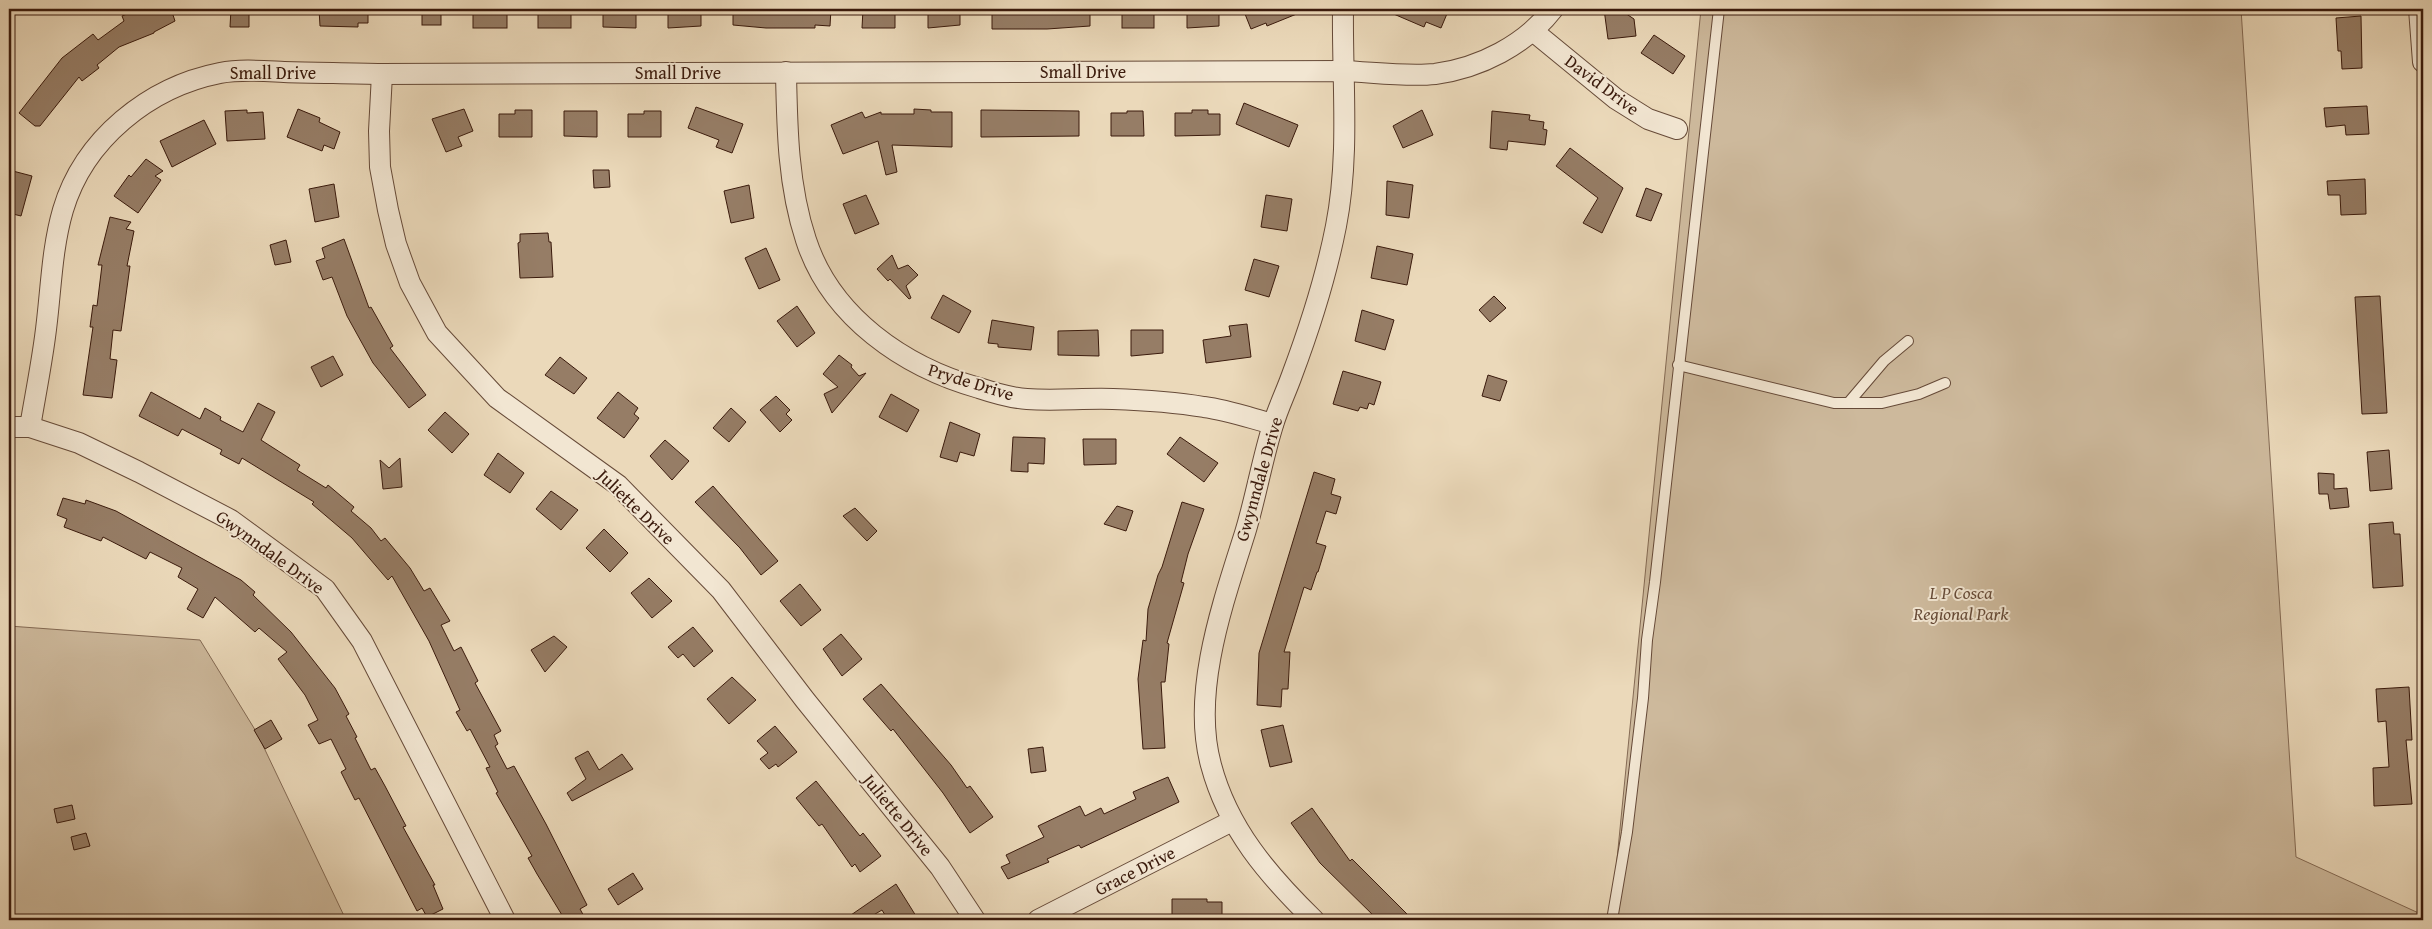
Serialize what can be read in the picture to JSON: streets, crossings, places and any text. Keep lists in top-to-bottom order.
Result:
{
  "streets": {
    "street": [
      "Small Drive",
      "David Drive",
      "Pryde Drive",
      "Gwynndale Drive",
      "Juliette Drive",
      "Grace Drive"
    ]
  },
  "crossings": [
    ["Small Drive", "David Drive"],
    ["Small Drive", "Pryde Drive"],
    ["Small Drive", "Gwynndale Drive"],
    ["Small Drive", "Juliette Drive"],
    ["Pryde Drive", "Gwynndale Drive"],
    ["Gwynndale Drive", "Grace Drive"]
  ],
  "parks": ["L P Cosca Regional Park"]
}
